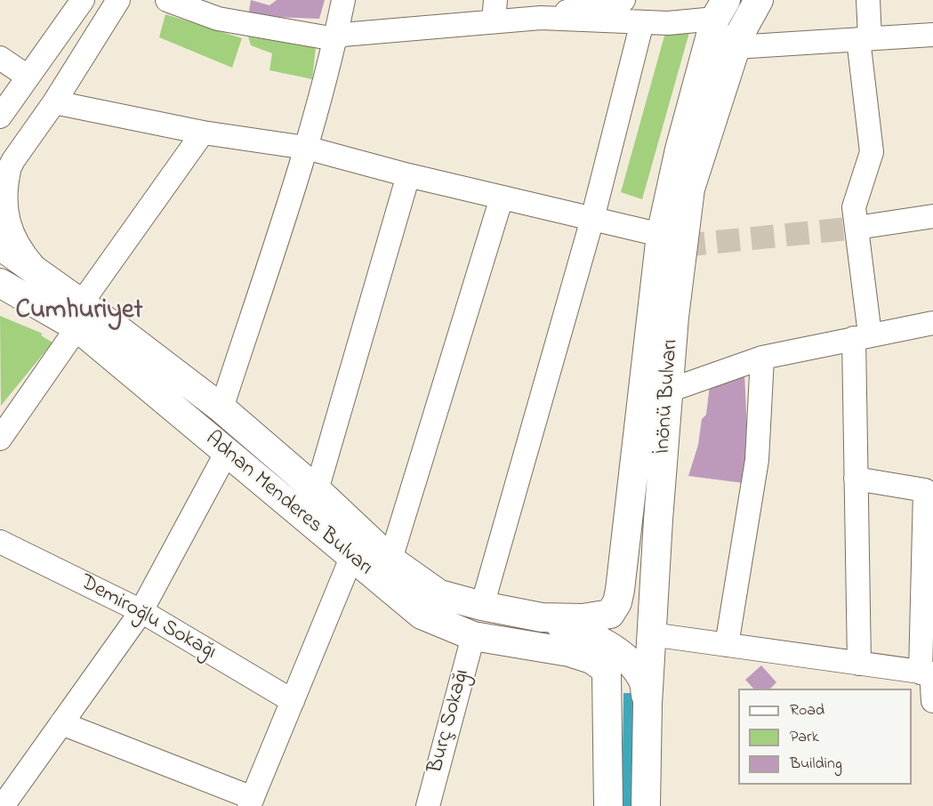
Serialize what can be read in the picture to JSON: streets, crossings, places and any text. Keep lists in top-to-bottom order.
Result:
{
  "streets": {
    "main road": ["İnönü Bulvarı", "Adnan Menderes Bulvarı"],
    "street": ["Demiroğlu Sokağı", "Burç Sokağı"]
  },
  "crossings": [
    ["İnönü Bulvarı", "Adnan Menderes Bulvarı"],
    ["Adnan Menderes Bulvarı", "Burç Sokağı"]
  ],
  "districts": ["Cumhuriyet"],
  "legend": ["Road", "Park", "Building"]
}
